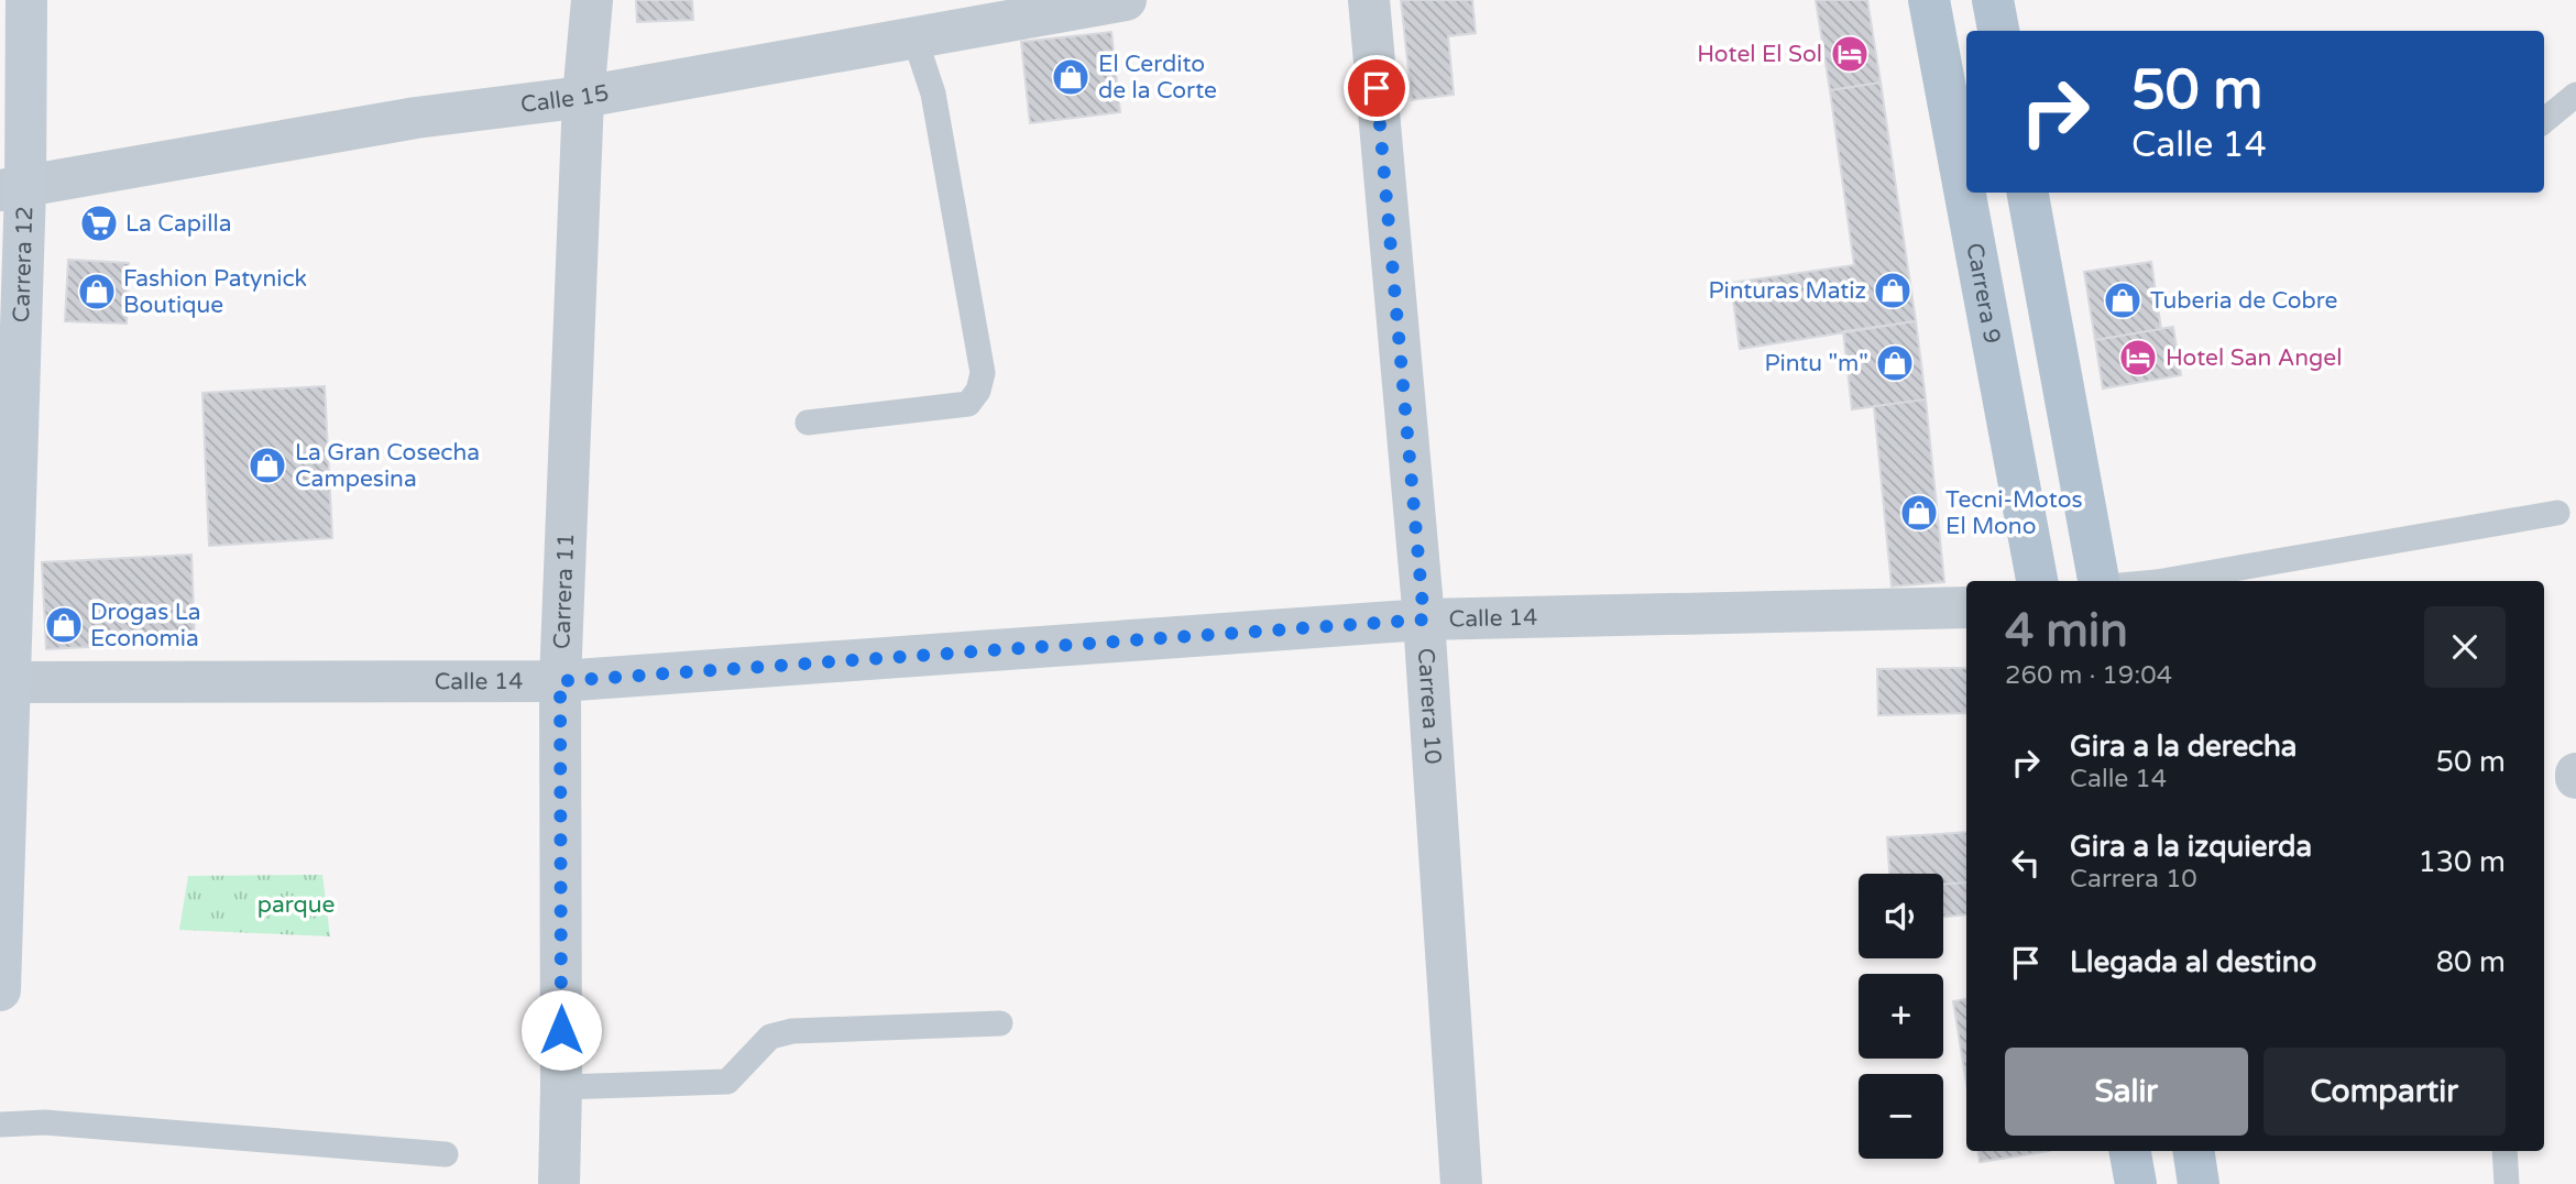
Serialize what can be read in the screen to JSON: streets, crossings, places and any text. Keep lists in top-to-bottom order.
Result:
{
  "streets": {
    "main road": ["Carrera 12", "Carrera 9"],
    "street": [
      "Calle 15",
      "Carrera 11",
      "Calle 14",
      "Carrera 10"
    ]
  },
  "crossings": [
    ["Calle 15", "Carrera 12"],
    ["Calle 15", "Carrera 11"],
    ["Carrera 12", "Calle 14"],
    ["Carrera 11", "Calle 14"],
    ["Calle 14", "Carrera 10"]
  ],
  "parks": ["parque"],
  "places": {
    "hotel": ["Hotel El Sol", "Hotel San Angel"],
    "shop": [
      "El Cerdito de la Corte",
      "Pinturas Matiz",
      "Fashion Patynick Boutique",
      "Tuberia de Cobre",
      "Pintu \"m\"",
      "La Gran Cosecha Campesina",
      "Tecni-Motos El Mono",
      "Drogas La Economia"
    ],
    "supermarket": ["La Capilla"]
  },
  "page": {
    "turn": ["50 m", "Calle 14"],
    "heading": ["4 min", "260 m · 19:04"],
    "list": [
      {
        "name": "Gira a la derecha",
        "note": "Calle 14",
        "value": "50 m"
      },
      {
        "name": "Gira a la izquierda",
        "note": "Carrera 10",
        "value": "130 m"
      },
      {
        "name": "Llegada al destino",
        "value": "80 m"
      }
    ],
    "map_buttons": ["+", "−"],
    "buttons": ["Salir", "Compartir"]
  }
}
